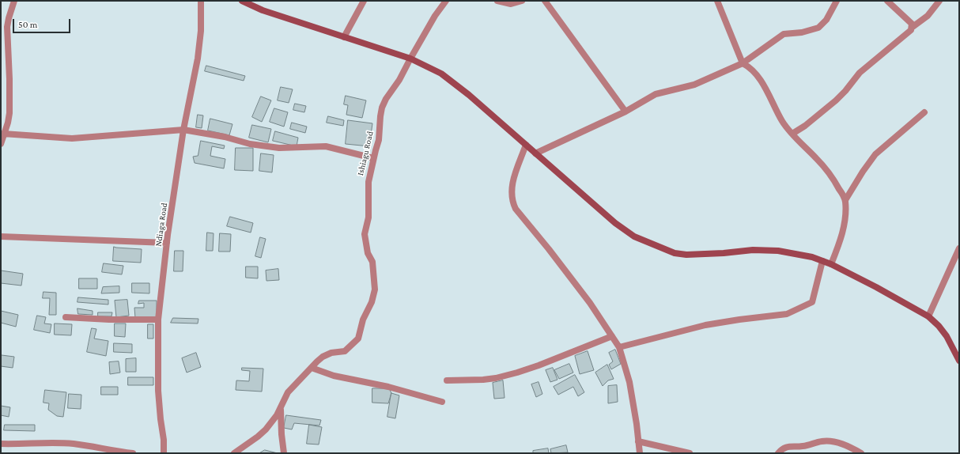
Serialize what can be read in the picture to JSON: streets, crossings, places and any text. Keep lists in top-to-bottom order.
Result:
{
  "streets": {
    "street": ["Ishiagu Road", "Ndiaga Road"]
  },
  "scale_bar": "50 m"
}
